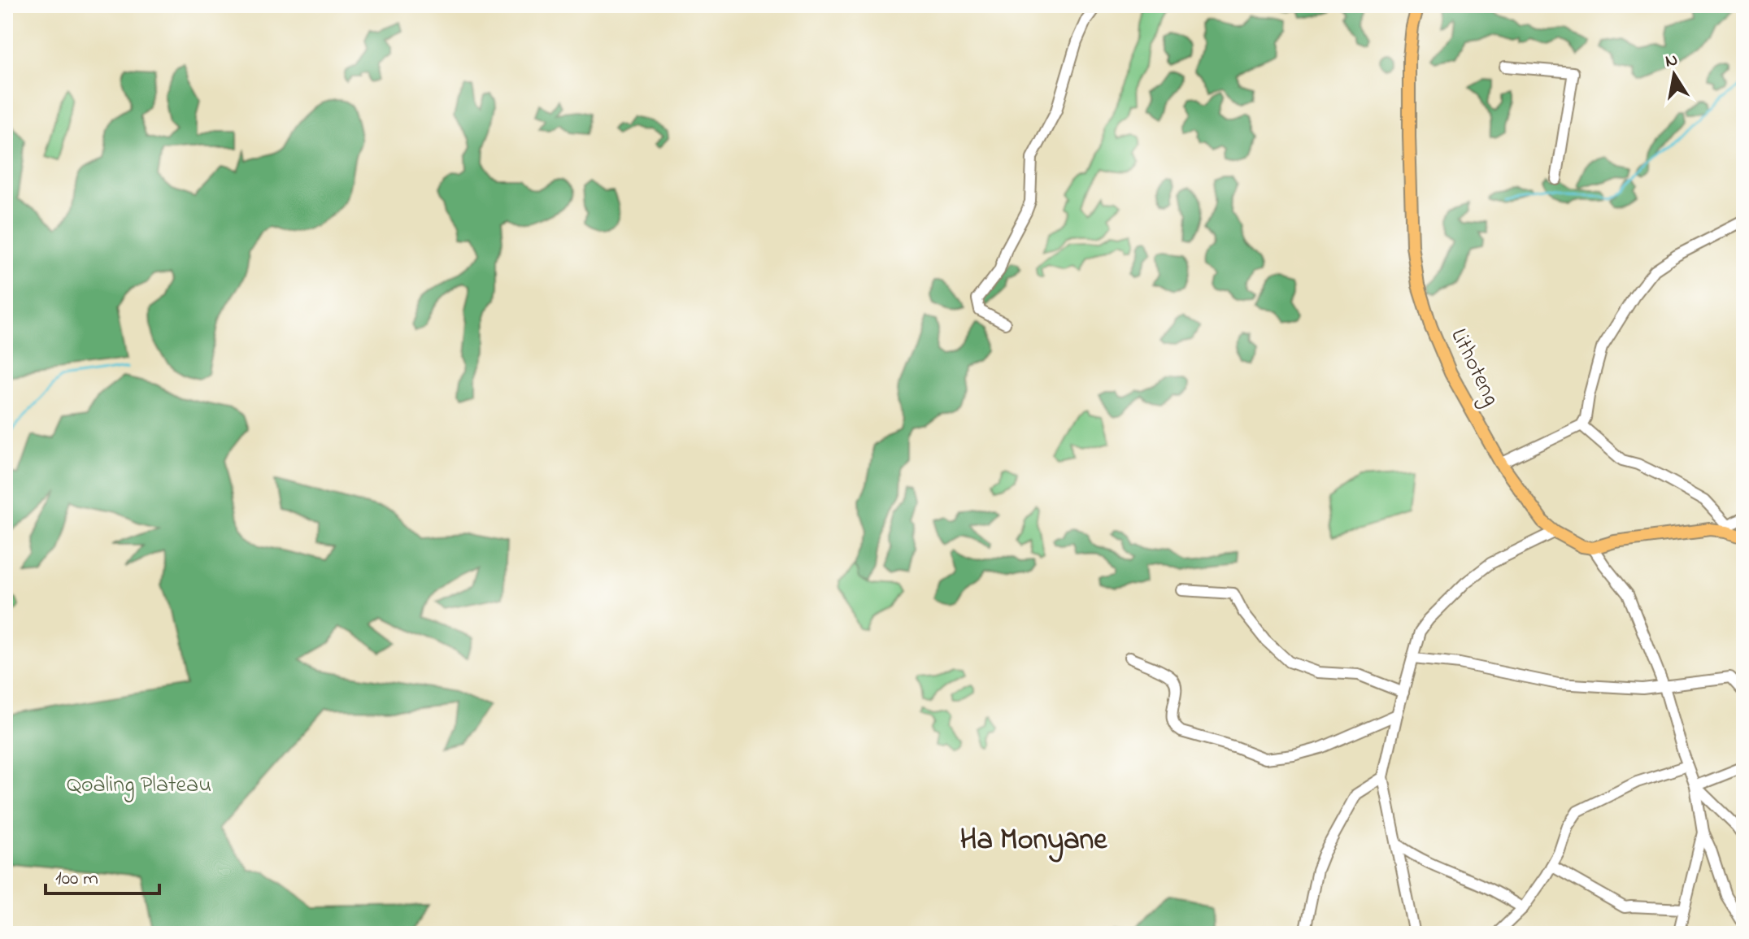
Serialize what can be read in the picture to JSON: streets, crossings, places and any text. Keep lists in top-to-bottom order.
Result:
{
  "streets": {
    "main road": ["Lithoteng"]
  },
  "districts": ["Ha Monyane"],
  "parks": ["Qoaling Plateau"],
  "scale_bar": "100 m",
  "north": "top"
}
